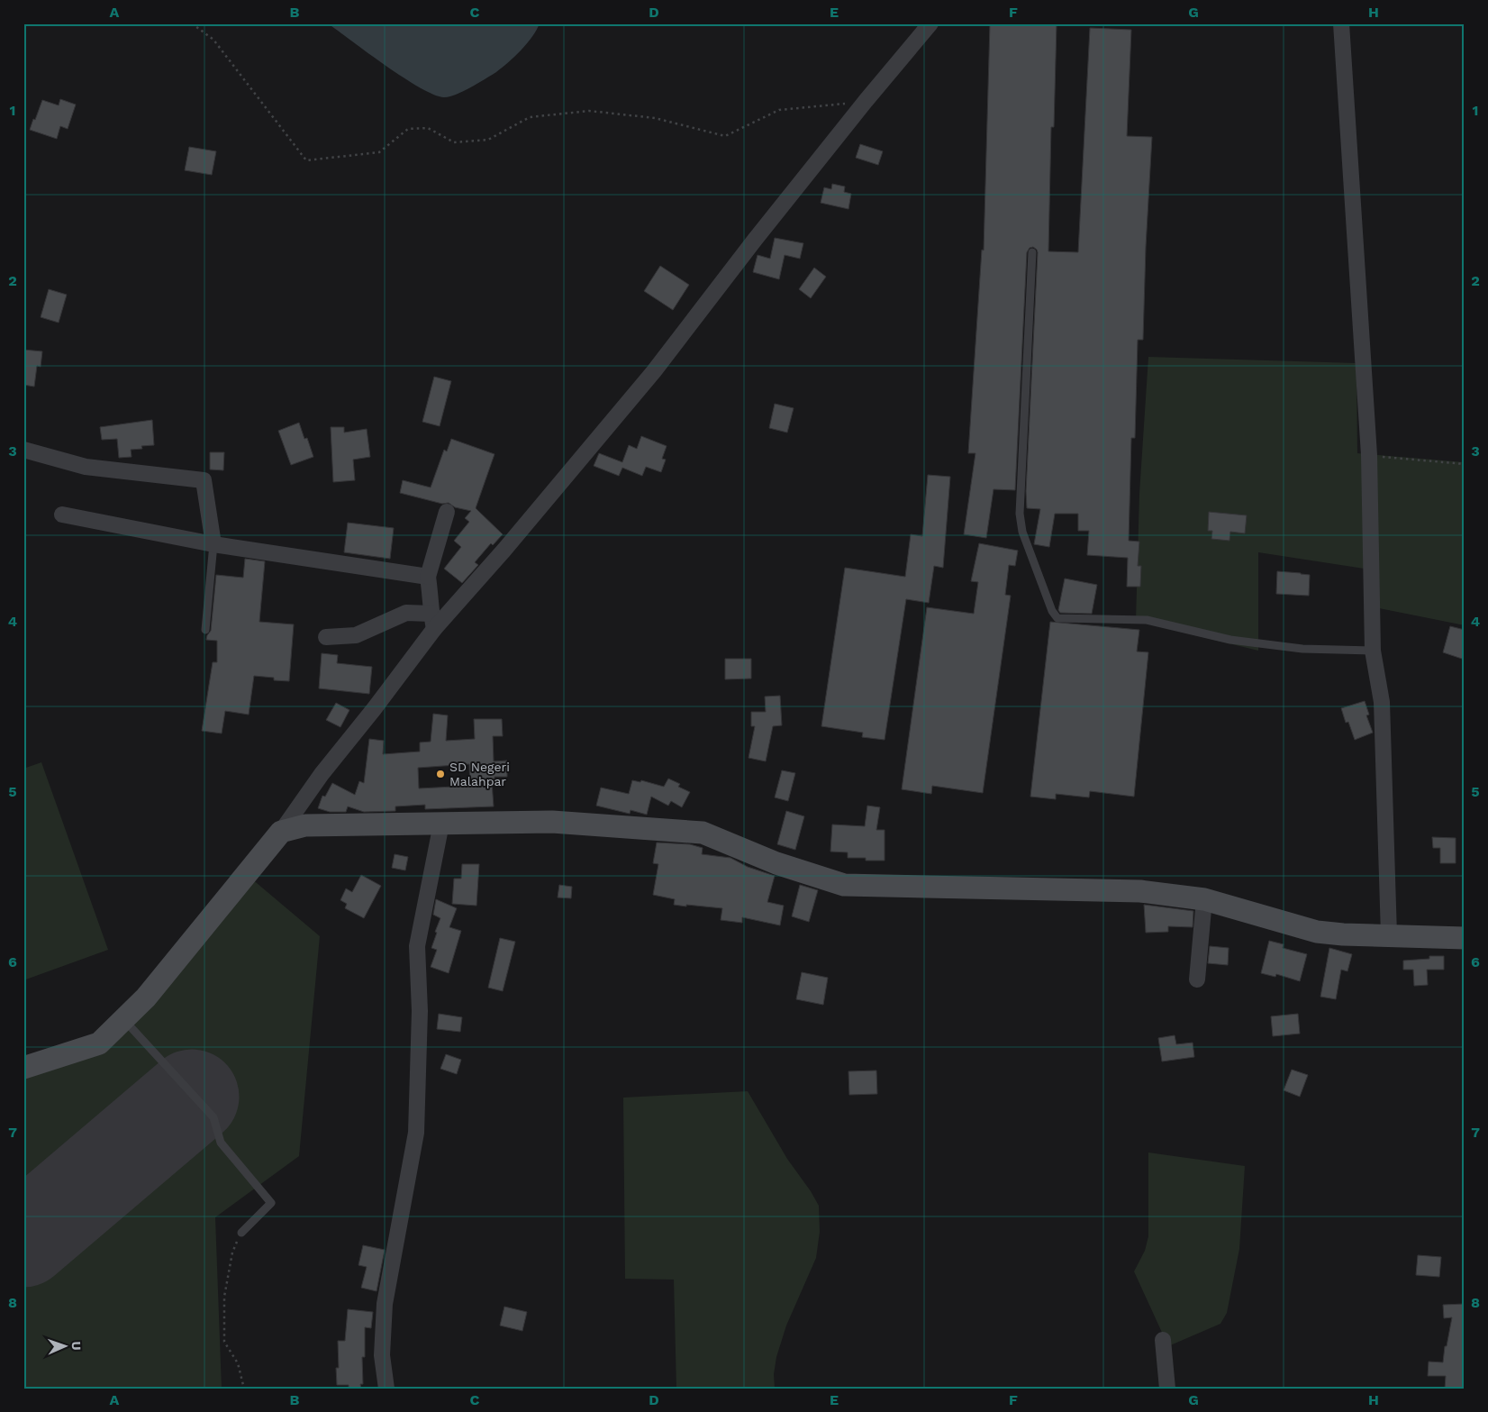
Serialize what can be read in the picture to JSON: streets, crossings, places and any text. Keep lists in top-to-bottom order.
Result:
{
  "places": ["SD Negeri Malahpar"],
  "north": "right",
  "grid": {
    "columns": [
      "A",
      "B",
      "C",
      "D",
      "E",
      "F",
      "G",
      "H"
    ],
    "rows": [
      "1",
      "2",
      "3",
      "4",
      "5",
      "6",
      "7",
      "8"
    ]
  }
}
